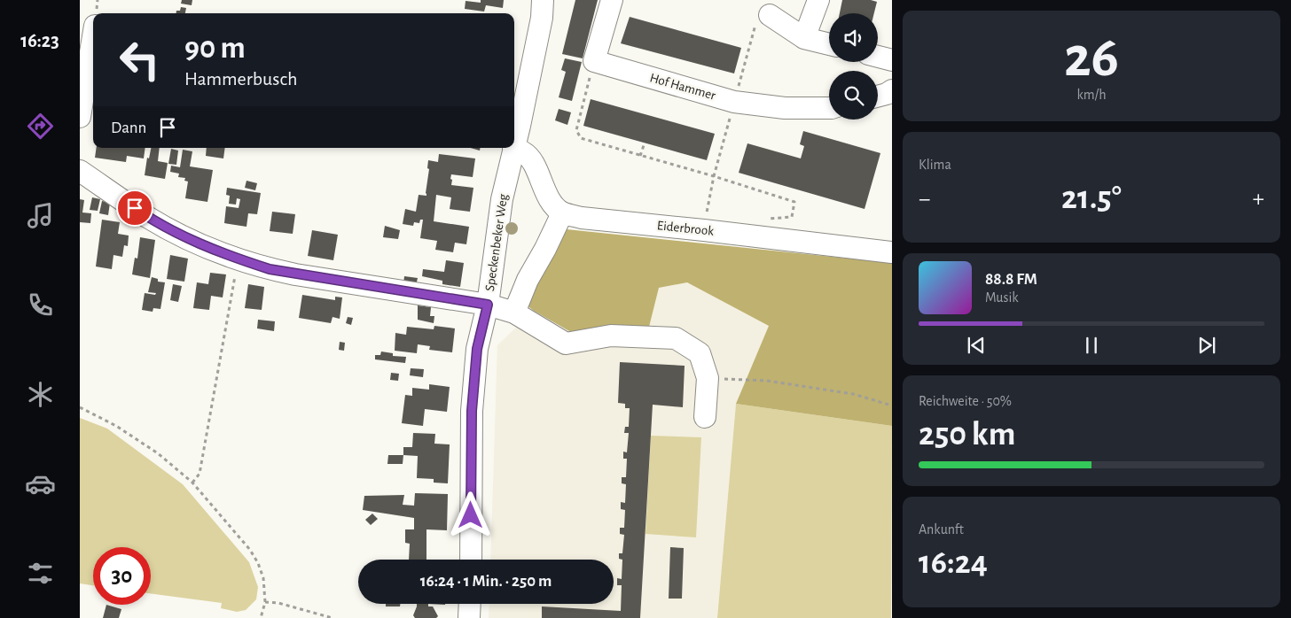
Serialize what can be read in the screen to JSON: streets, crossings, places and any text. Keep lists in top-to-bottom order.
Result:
{
  "streets": {
    "street": ["Hof Hammer", "Eiderbrook", "Speckenbeker Weg"]
  },
  "page": {
    "tabs": "16:23",
    "tile": [
      ["26", "km/h"],
      "Klima",
      ["Reichweite · 50%", "250 km"],
      ["Ankunft", "16:24"]
    ],
    "turn": ["90 m", "Hammerbusch"],
    "then": "Dann",
    "heat": ["−", "21.5°", "+"],
    "song": ["88.8 FM", "Musik"],
    "limit": "30",
    "trip": "16:24 · 1 Min. · 250 m"
  }
}
